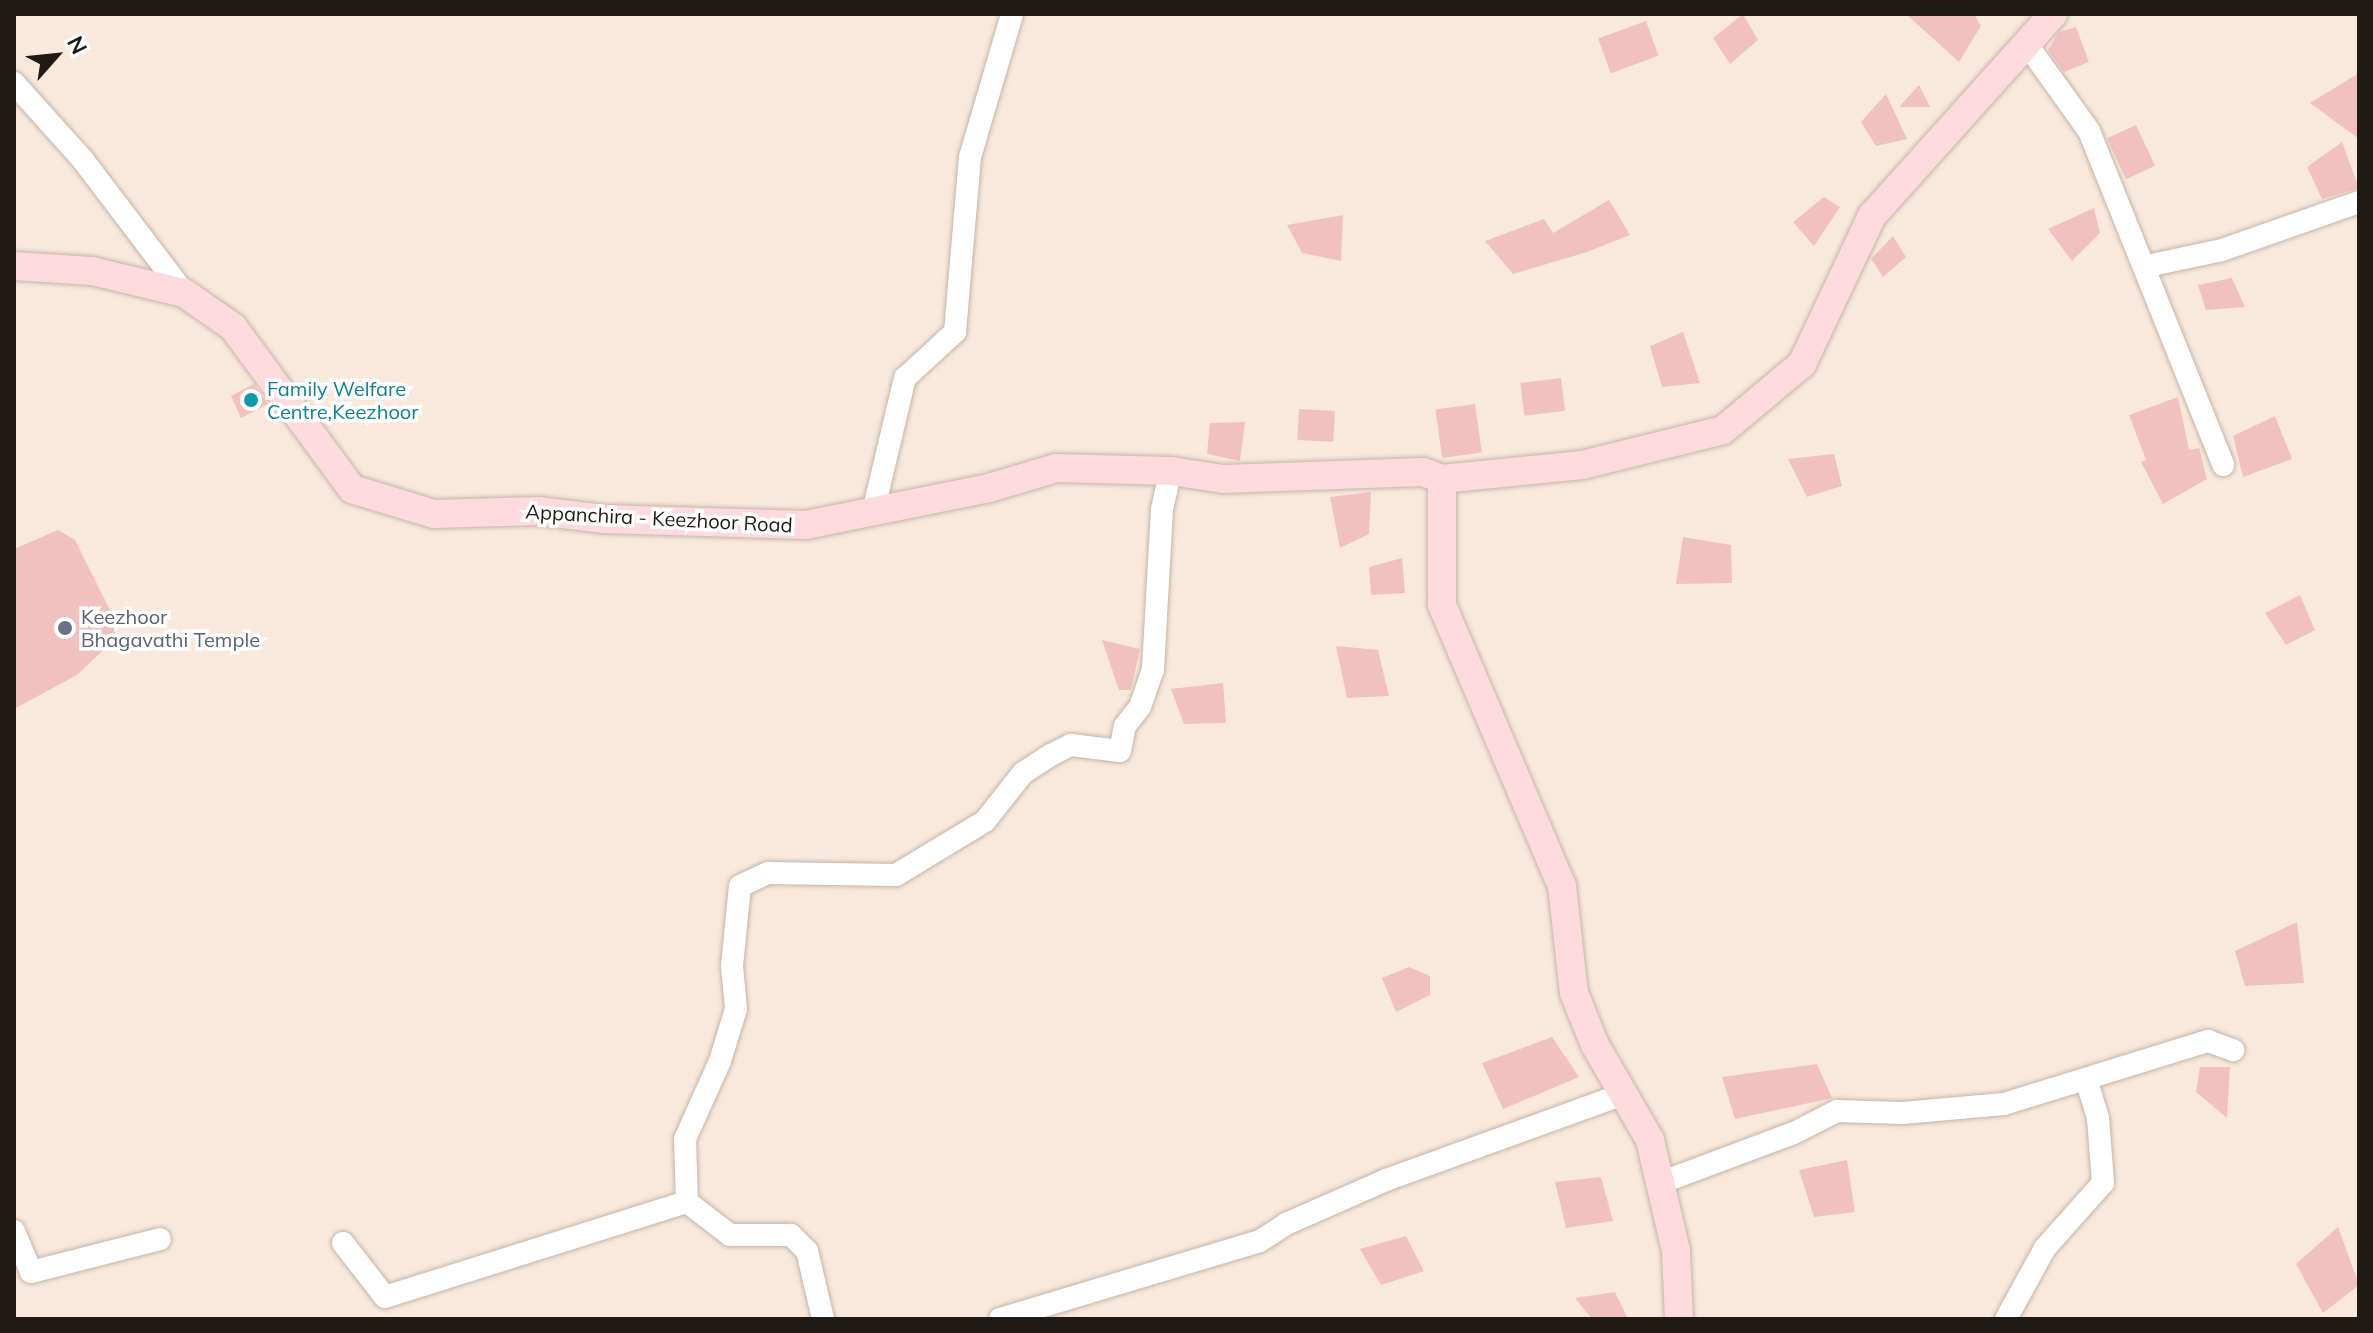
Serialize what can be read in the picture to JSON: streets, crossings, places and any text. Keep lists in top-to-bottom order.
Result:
{
  "streets": {
    "main road": ["Appanchira - Keezhoor Road"]
  },
  "places": ["Family Welfare Centre,Keezhoor", "Keezhoor Bhagavathi Temple"],
  "north": "top right"
}
